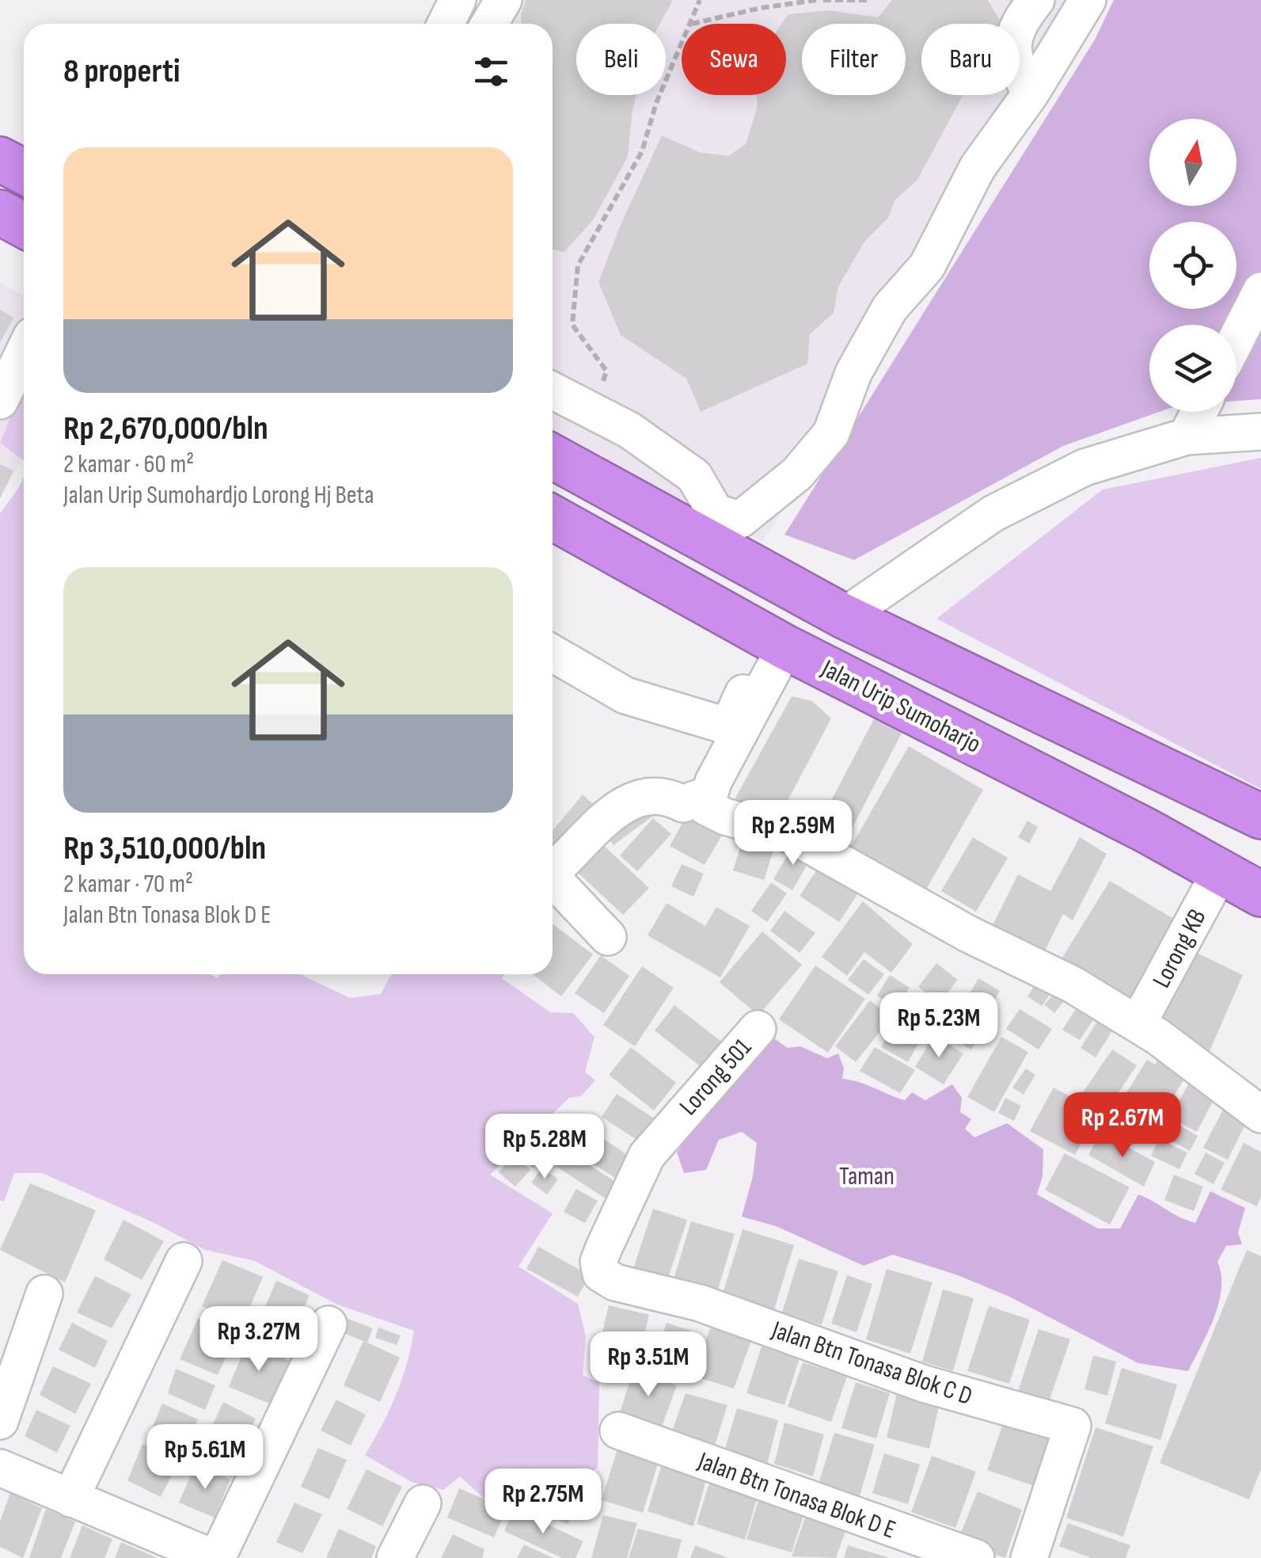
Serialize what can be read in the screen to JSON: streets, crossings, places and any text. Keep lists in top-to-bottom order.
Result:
{
  "streets": {
    "highway": ["Jalan Urip Sumoharjo"],
    "street": [
      "Lorong KB",
      "Lorong 501",
      "Jalan Btn Tonasa Blok C D",
      "Jalan Btn Tonasa Blok D E"
    ]
  },
  "crossings": [
    ["Jalan Urip Sumoharjo", "Lorong KB"],
    ["Lorong 501", "Jalan Btn Tonasa Blok C D"]
  ],
  "parks": ["Taman"],
  "north": "top",
  "page": {
    "chip": [
      "Beli",
      "Sewa",
      "Filter",
      "Baru"
    ],
    "heading": "8 properti",
    "list": [
      {
        "name": "Rp 2,670,000/bln",
        "note": "2 kamar · 60 m² · Jalan Urip Sumohardjo Lorong Hj Beta"
      },
      {
        "name": "Rp 3,510,000/bln",
        "note": "2 kamar · 70 m² · Jalan Btn Tonasa Blok D E"
      }
    ],
    "price": [
      "Rp 2.59M",
      "Rp 5.23M",
      "Rp 2.67M",
      "Rp 5.28M",
      "Rp 3.27M",
      "Rp 3.51M",
      "Rp 5.61M",
      "Rp 2.75M"
    ]
  }
}
